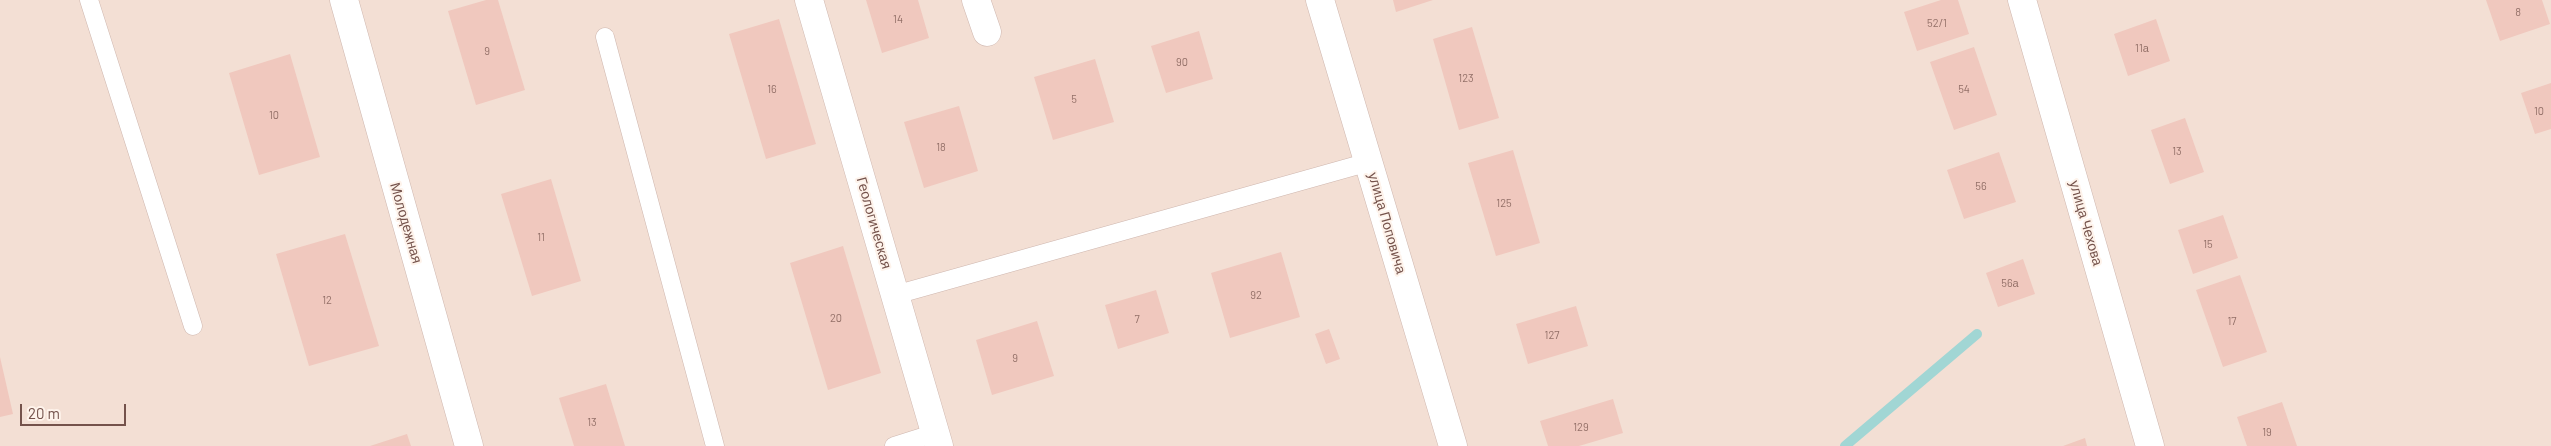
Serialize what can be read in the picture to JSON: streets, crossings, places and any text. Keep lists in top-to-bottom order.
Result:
{
  "streets": {
    "street": [
      "Молодежная",
      "Геологическая",
      "улица Поповича",
      "улица Чехова"
    ]
  },
  "house_numbers": [
    "8",
    "14",
    "52/1",
    "11а",
    "9",
    "90",
    "123",
    "16",
    "54",
    "5",
    "10",
    "10",
    "18",
    "13",
    "56",
    "125",
    "11",
    "15",
    "56а",
    "92",
    "12",
    "20",
    "7",
    "17",
    "127",
    "9",
    "13",
    "129",
    "19"
  ],
  "scale_bar": "20 m"
}
